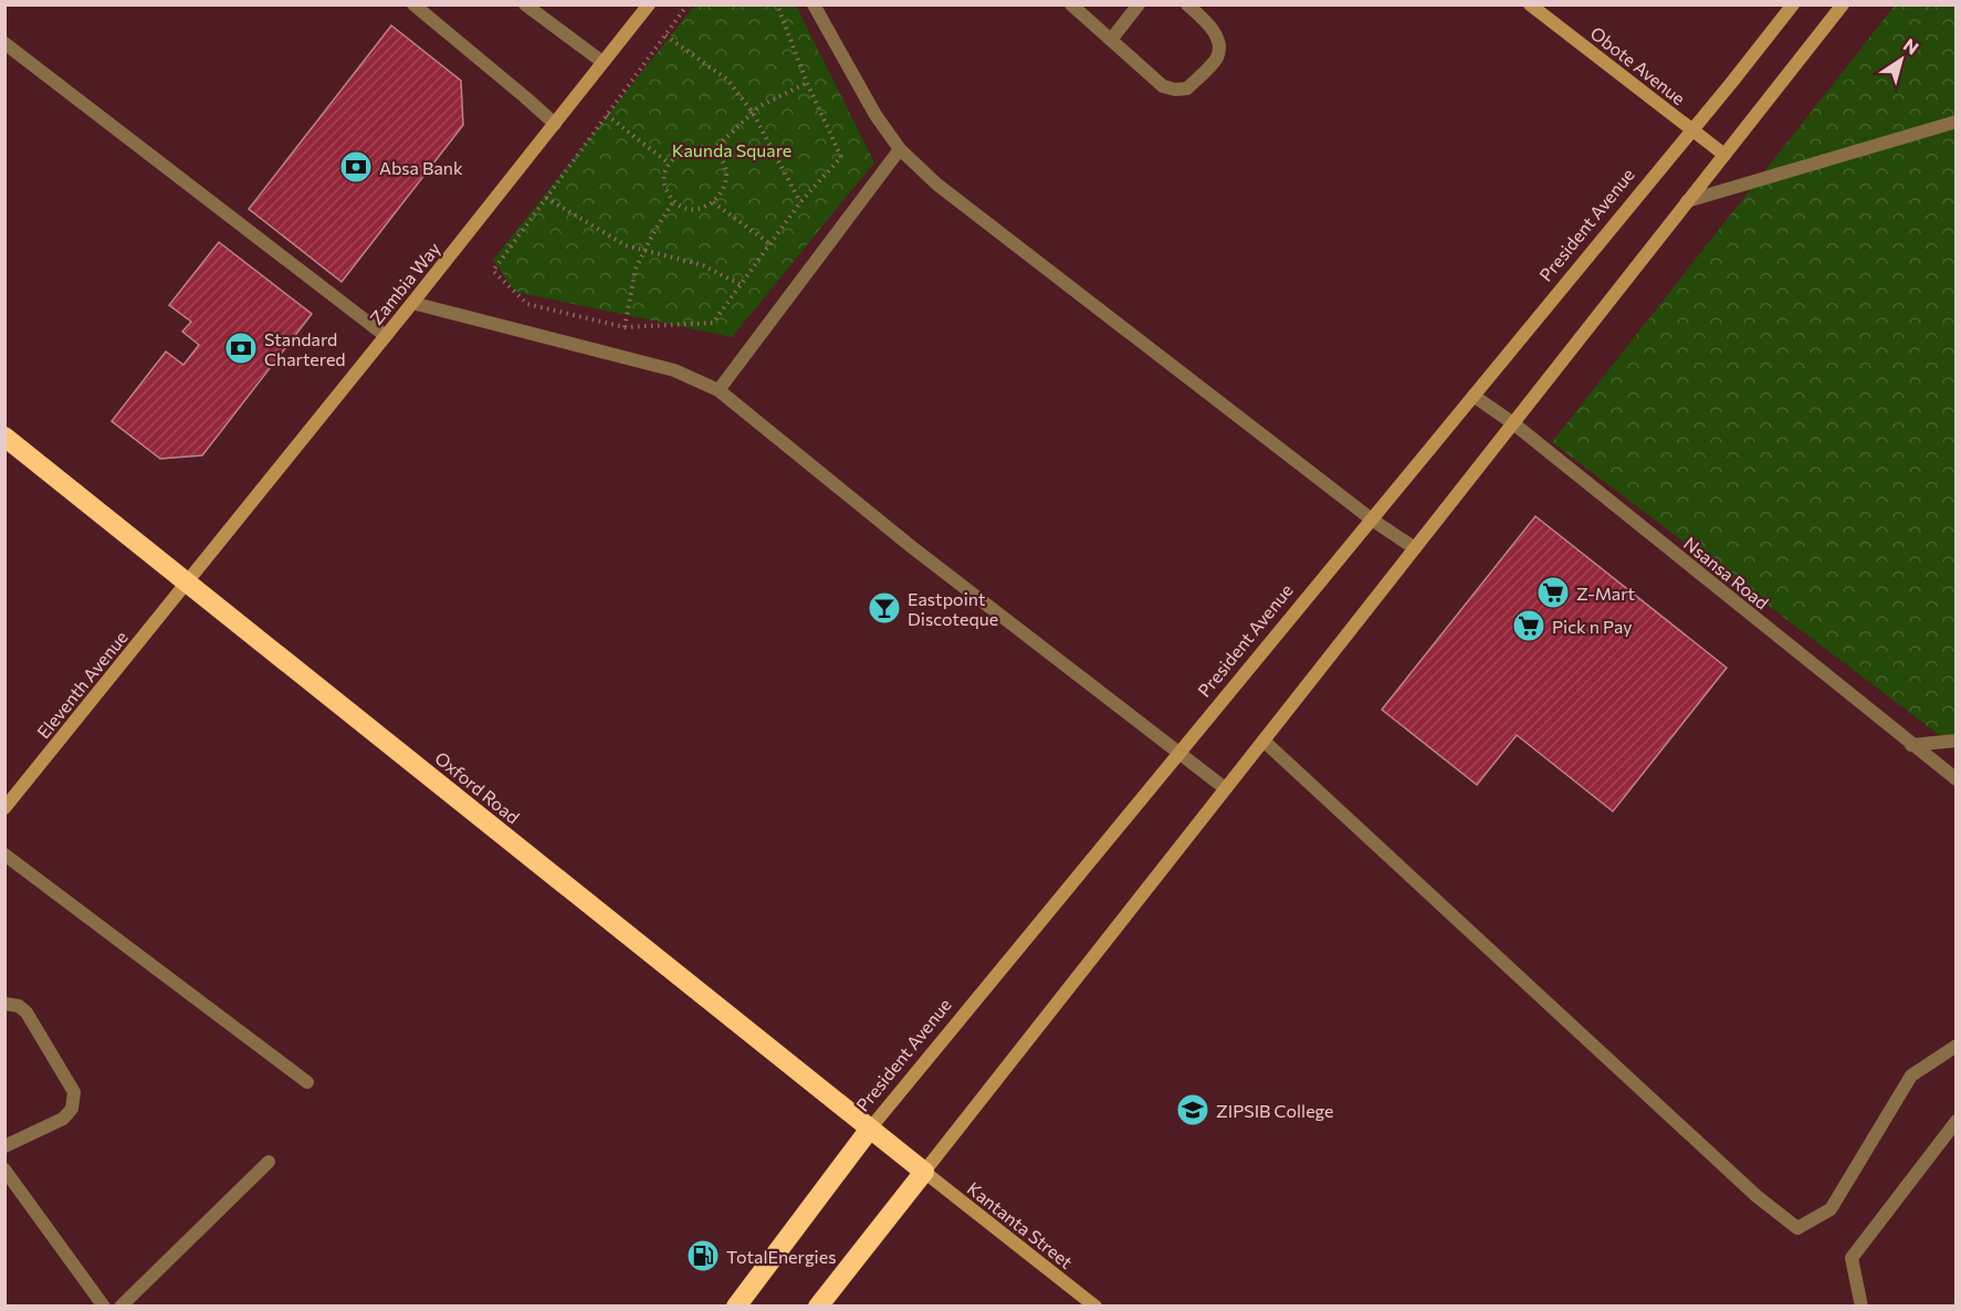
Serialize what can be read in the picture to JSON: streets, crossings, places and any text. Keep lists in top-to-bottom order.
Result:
{
  "streets": {
    "highway": ["President Avenue", "Oxford Road"],
    "main road": [
      "Obote Avenue",
      "Zambia Way",
      "Eleventh Avenue",
      "Kantanta Street"
    ],
    "street": ["Nsansa Road"]
  },
  "crossings": [
    ["Obote Avenue", "President Avenue"],
    ["President Avenue", "Nsansa Road"],
    ["President Avenue", "Oxford Road"],
    ["Zambia Way", "Eleventh Avenue"],
    ["Zambia Way", "Oxford Road"],
    ["Eleventh Avenue", "Oxford Road"],
    ["Oxford Road", "Kantanta Street"]
  ],
  "parks": ["Kaunda Square"],
  "places": {
    "bank": ["Absa Bank", "Standard Chartered"],
    "supermarket": ["Z-Mart", "Pick n Pay"],
    "bar": ["Eastpoint Discoteque"],
    "school or university": ["ZIPSIB College"],
    "fuel station": ["TotalEnergies"]
  },
  "north": "top right"
}
